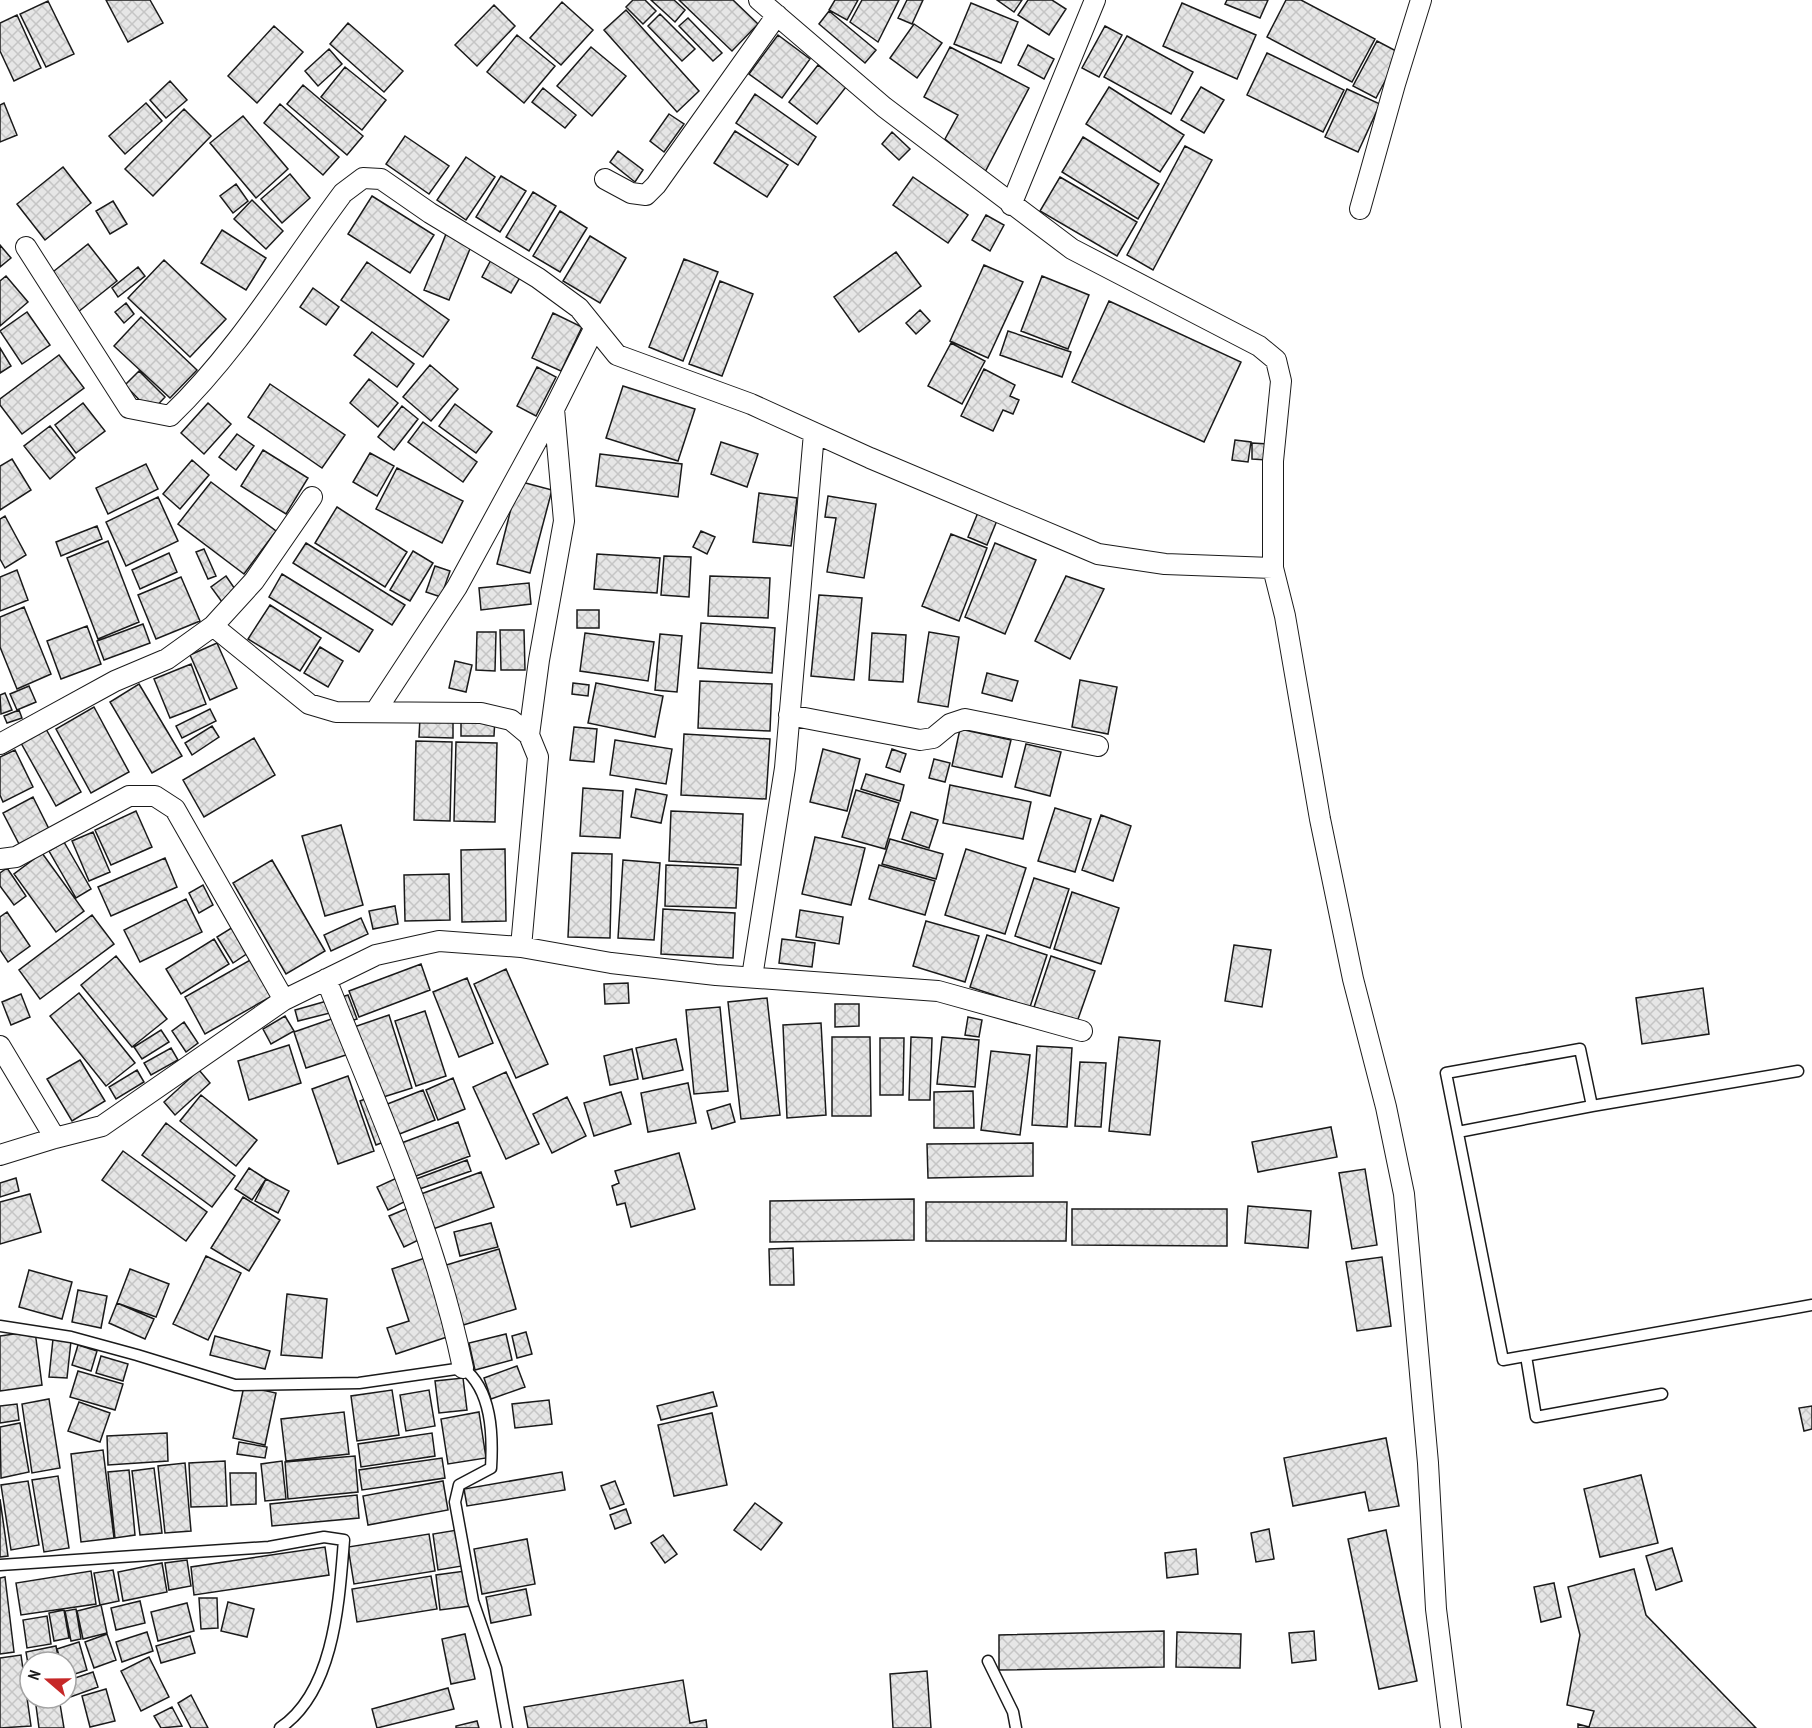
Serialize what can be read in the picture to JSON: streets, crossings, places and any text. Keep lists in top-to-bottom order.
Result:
{
  "north": "left"
}
